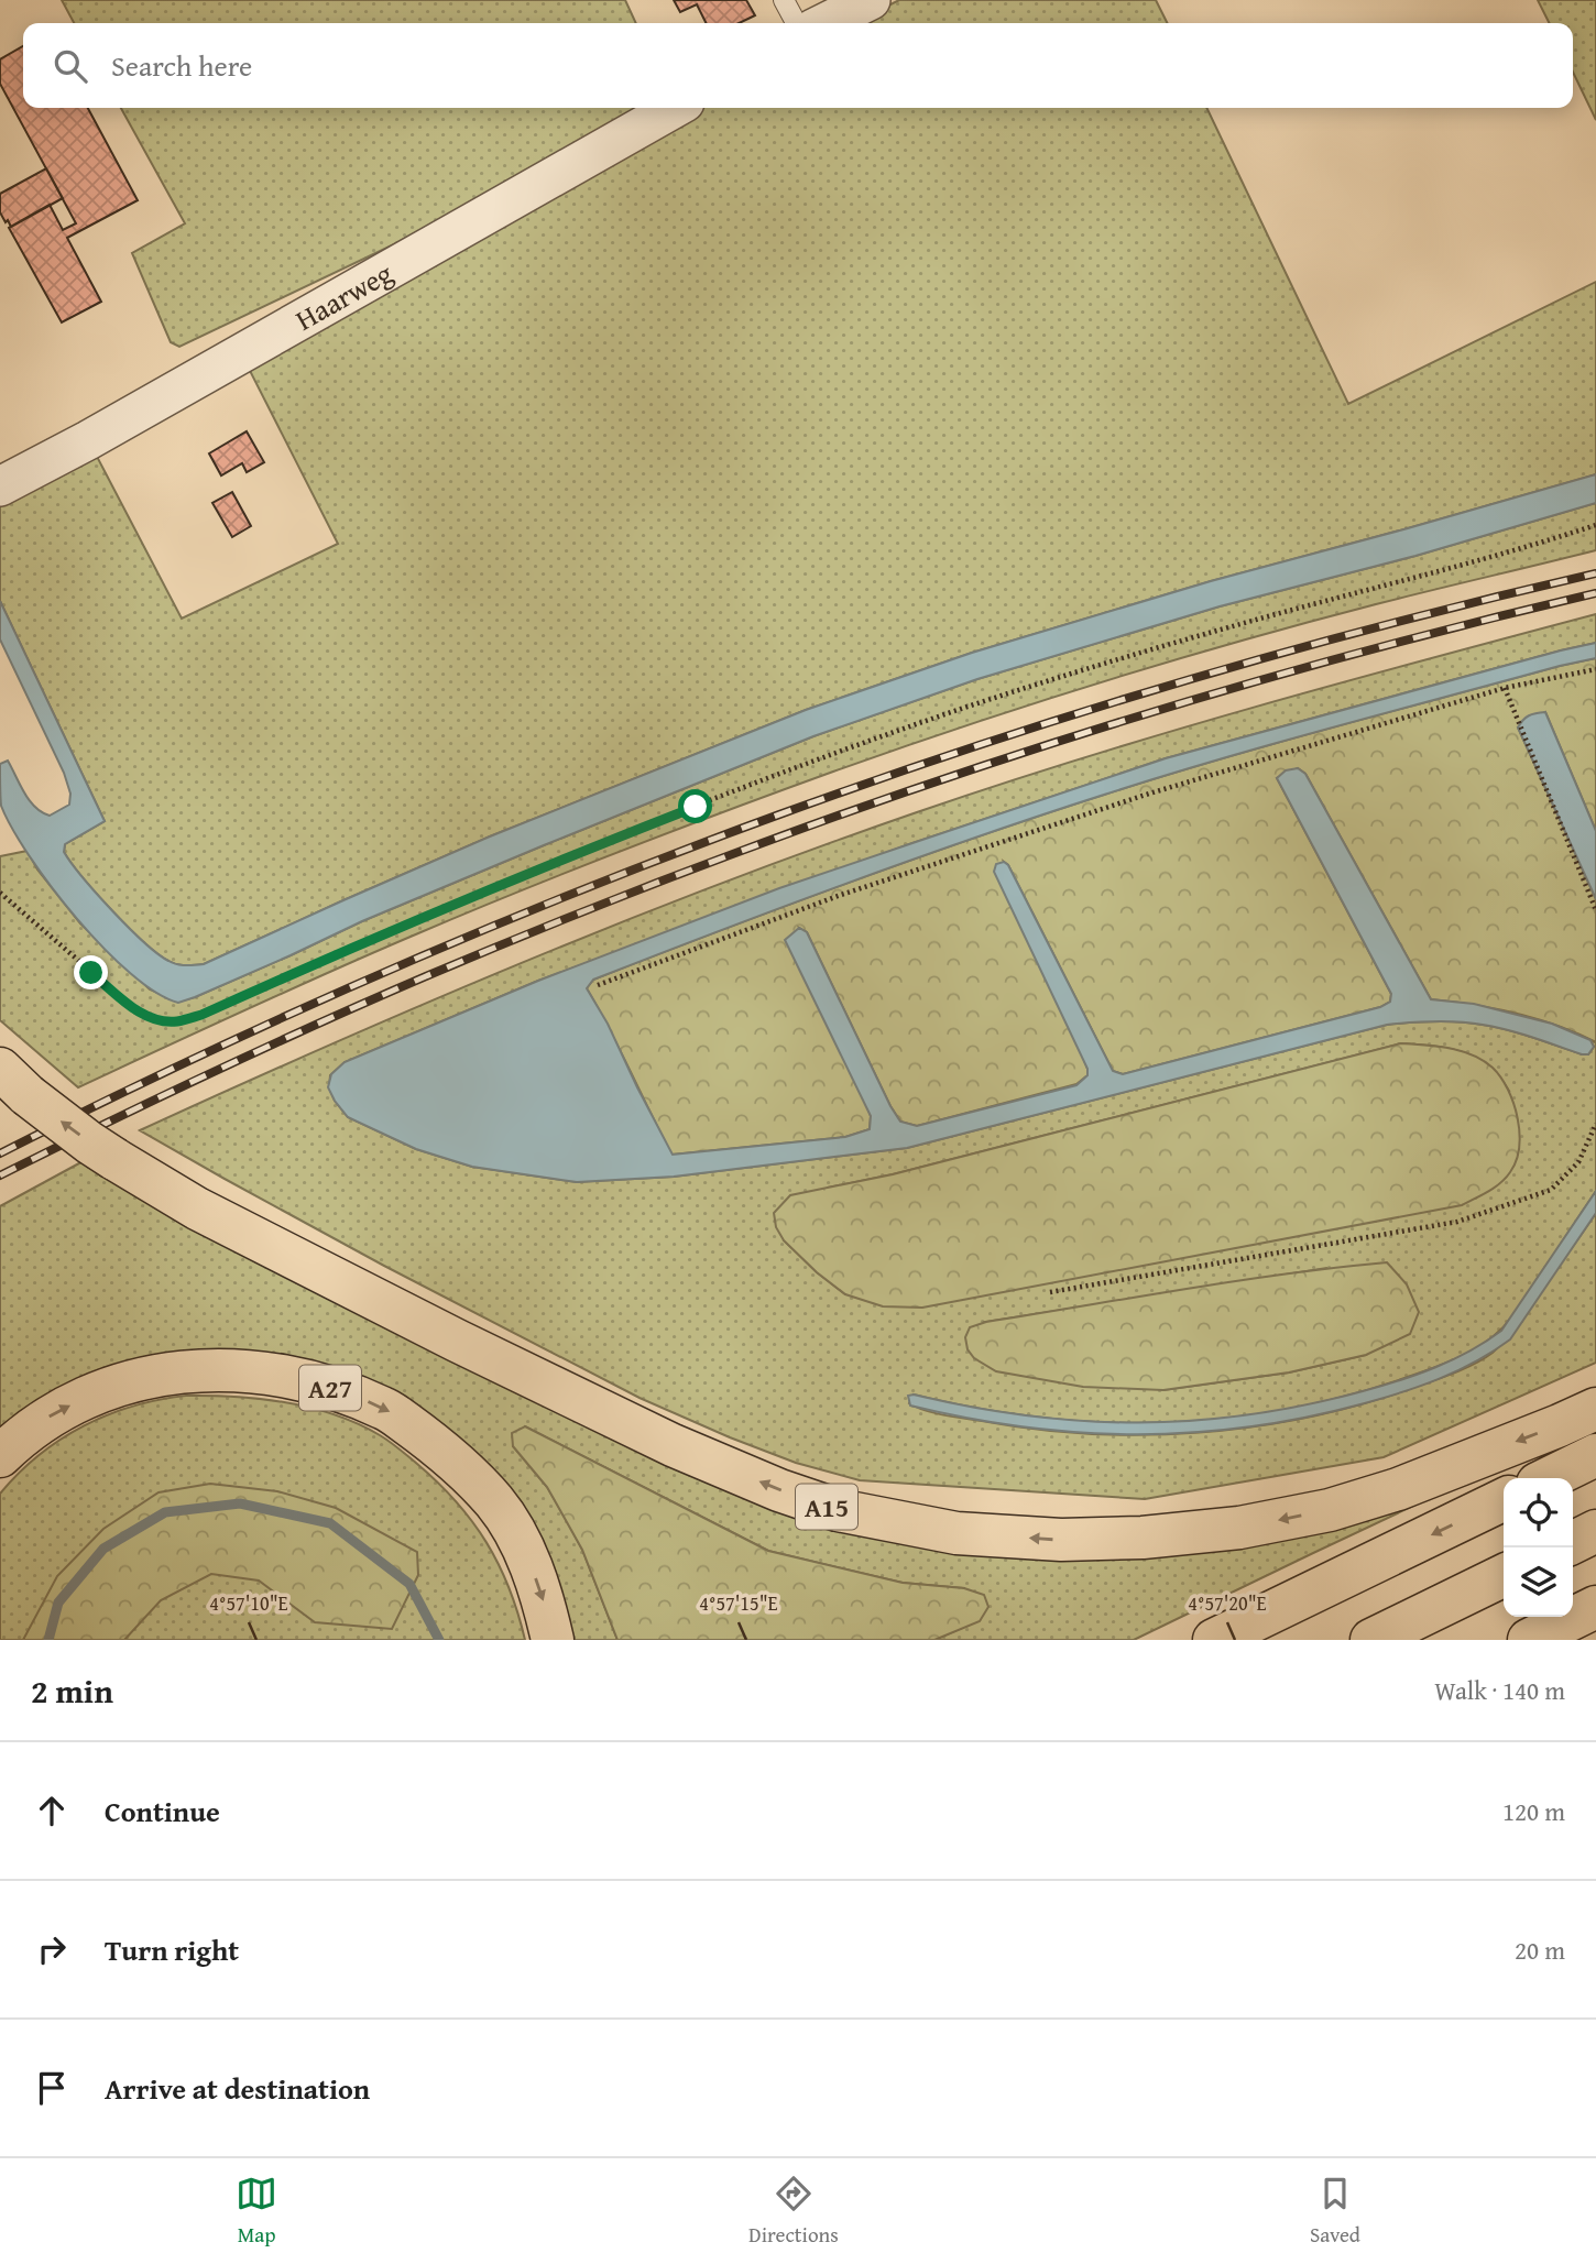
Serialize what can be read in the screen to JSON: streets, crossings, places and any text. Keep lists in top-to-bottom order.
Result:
{
  "streets": {
    "highway": ["A27", "A15"],
    "street": ["Haarweg"]
  },
  "page": {
    "search": "Search here",
    "heading": ["2 min", "Walk · 140 m"],
    "list": [
      ["Continue", "120 m"],
      ["Turn right", "20 m"],
      "Arrive at destination"
    ],
    "nav": ["Map", "Directions", "Saved"]
  },
  "coordinates": ["4°57'10\"E", "4°57'15\"E", "4°57'20\"E"]
}
